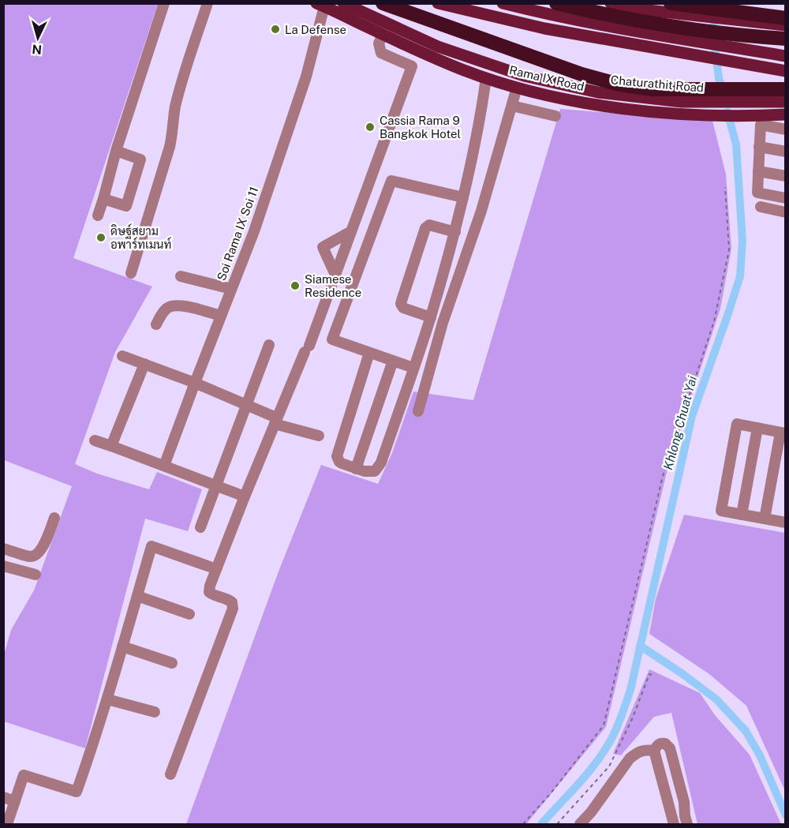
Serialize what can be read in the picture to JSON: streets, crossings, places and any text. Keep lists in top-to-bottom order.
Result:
{
  "streets": {
    "main road": ["Rama IX Road", "Chaturathit Road"],
    "street": ["Soi Rama IX Soi 11"]
  },
  "crossings": [
    ["Rama IX Road", "Soi Rama IX Soi 11"]
  ],
  "water": ["Khlong Chuat Yai"],
  "places": [
    "La Defense",
    "Cassia Rama 9 Bangkok Hotel",
    "ดิษฐ์สยาม อพาร์ทเมนท์",
    "Siamese Residence"
  ],
  "north": "bottom"
}
